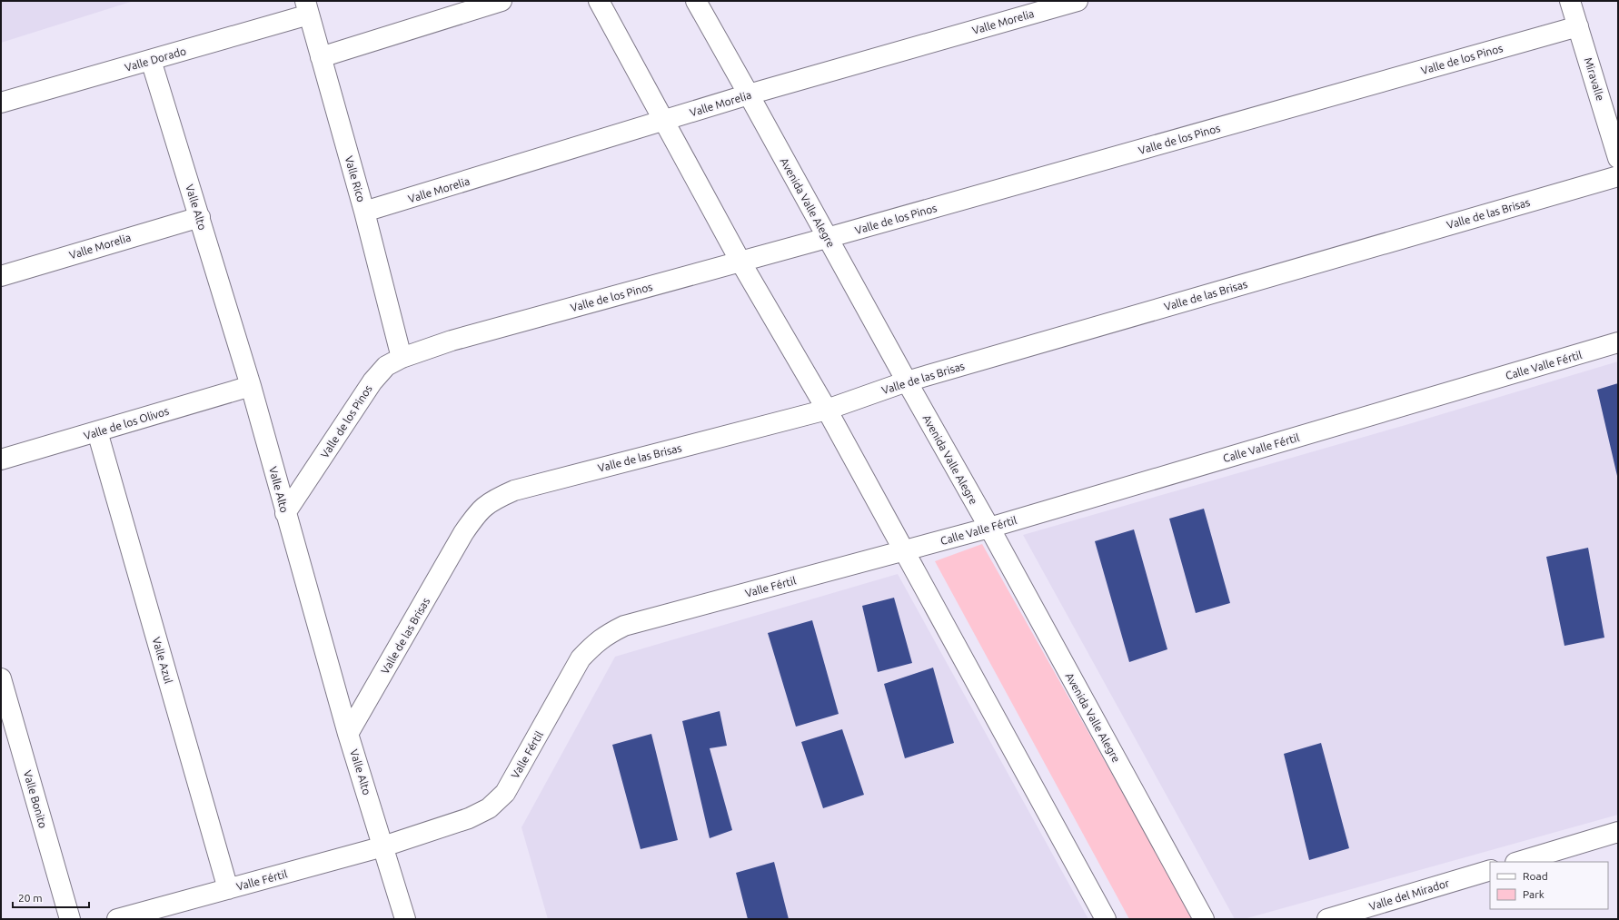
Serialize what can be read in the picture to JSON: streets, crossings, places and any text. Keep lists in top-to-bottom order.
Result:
{
  "streets": {
    "street": [
      "Valle Morelia",
      "Valle Dorado",
      "Valle de los Pinos",
      "Miravalle",
      "Valle Rico",
      "Avenida Valle Alegre",
      "Valle Alto",
      "Valle de las Brisas",
      "Calle Valle Fértil",
      "Valle de los Olivos",
      "Valle Fértil",
      "Valle Azul",
      "Valle Bonito",
      "Valle del Mirador"
    ]
  },
  "crossings": [
    ["Valle Morelia", "Valle Rico"],
    ["Valle Morelia", "Avenida Valle Alegre"],
    ["Valle Morelia", "Valle Alto"],
    ["Valle Dorado", "Valle Rico"],
    ["Valle Dorado", "Valle Alto"],
    ["Valle de los Pinos", "Miravalle"],
    ["Valle de los Pinos", "Valle Rico"],
    ["Valle de los Pinos", "Avenida Valle Alegre"],
    ["Valle de los Pinos", "Valle Alto"],
    ["Avenida Valle Alegre", "Valle de las Brisas"],
    ["Avenida Valle Alegre", "Calle Valle Fértil"],
    ["Valle Alto", "Valle de las Brisas"],
    ["Valle Alto", "Valle de los Olivos"],
    ["Valle Alto", "Valle Fértil"],
    ["Calle Valle Fértil", "Valle Fértil"],
    ["Valle de los Olivos", "Valle Azul"],
    ["Valle Fértil", "Valle Azul"]
  ],
  "legend": ["Road", "Park"],
  "scale_bar": "20 m"
}
